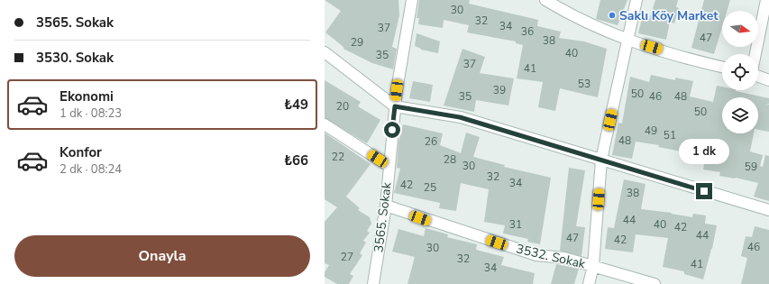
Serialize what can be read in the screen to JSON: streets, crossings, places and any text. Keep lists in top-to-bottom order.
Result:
{
  "streets": {
    "street": ["3565. Sokak", "3532. Sokak"]
  },
  "crossings": [
    ["3565. Sokak", "3532. Sokak"]
  ],
  "places": ["Saklı Köy Market"],
  "house_numbers": [
    "30",
    "32",
    "34",
    "37",
    "36",
    "47",
    "38",
    "29",
    "40",
    "35",
    "37",
    "41",
    "53",
    "39",
    "50",
    "35",
    "46",
    "48",
    "20",
    "50",
    "49",
    "51",
    "48",
    "26",
    "22",
    "28",
    "30",
    "59",
    "32",
    "34",
    "42",
    "25",
    "38",
    "44",
    "31",
    "40",
    "42",
    "44",
    "47",
    "42",
    "46",
    "30",
    "27",
    "32",
    "41",
    "34"
  ],
  "north": "right",
  "page": {
    "banner": ["3565. Sokak", "3530. Sokak"],
    "list": [
      {
        "name": "Ekonomi",
        "note": "1 dk · 08:23",
        "value": "₺49"
      },
      {
        "name": "Konfor",
        "note": "2 dk · 08:24",
        "value": "₺66"
      }
    ],
    "bubble": "1 dk",
    "buttons": "Onayla"
  }
}
